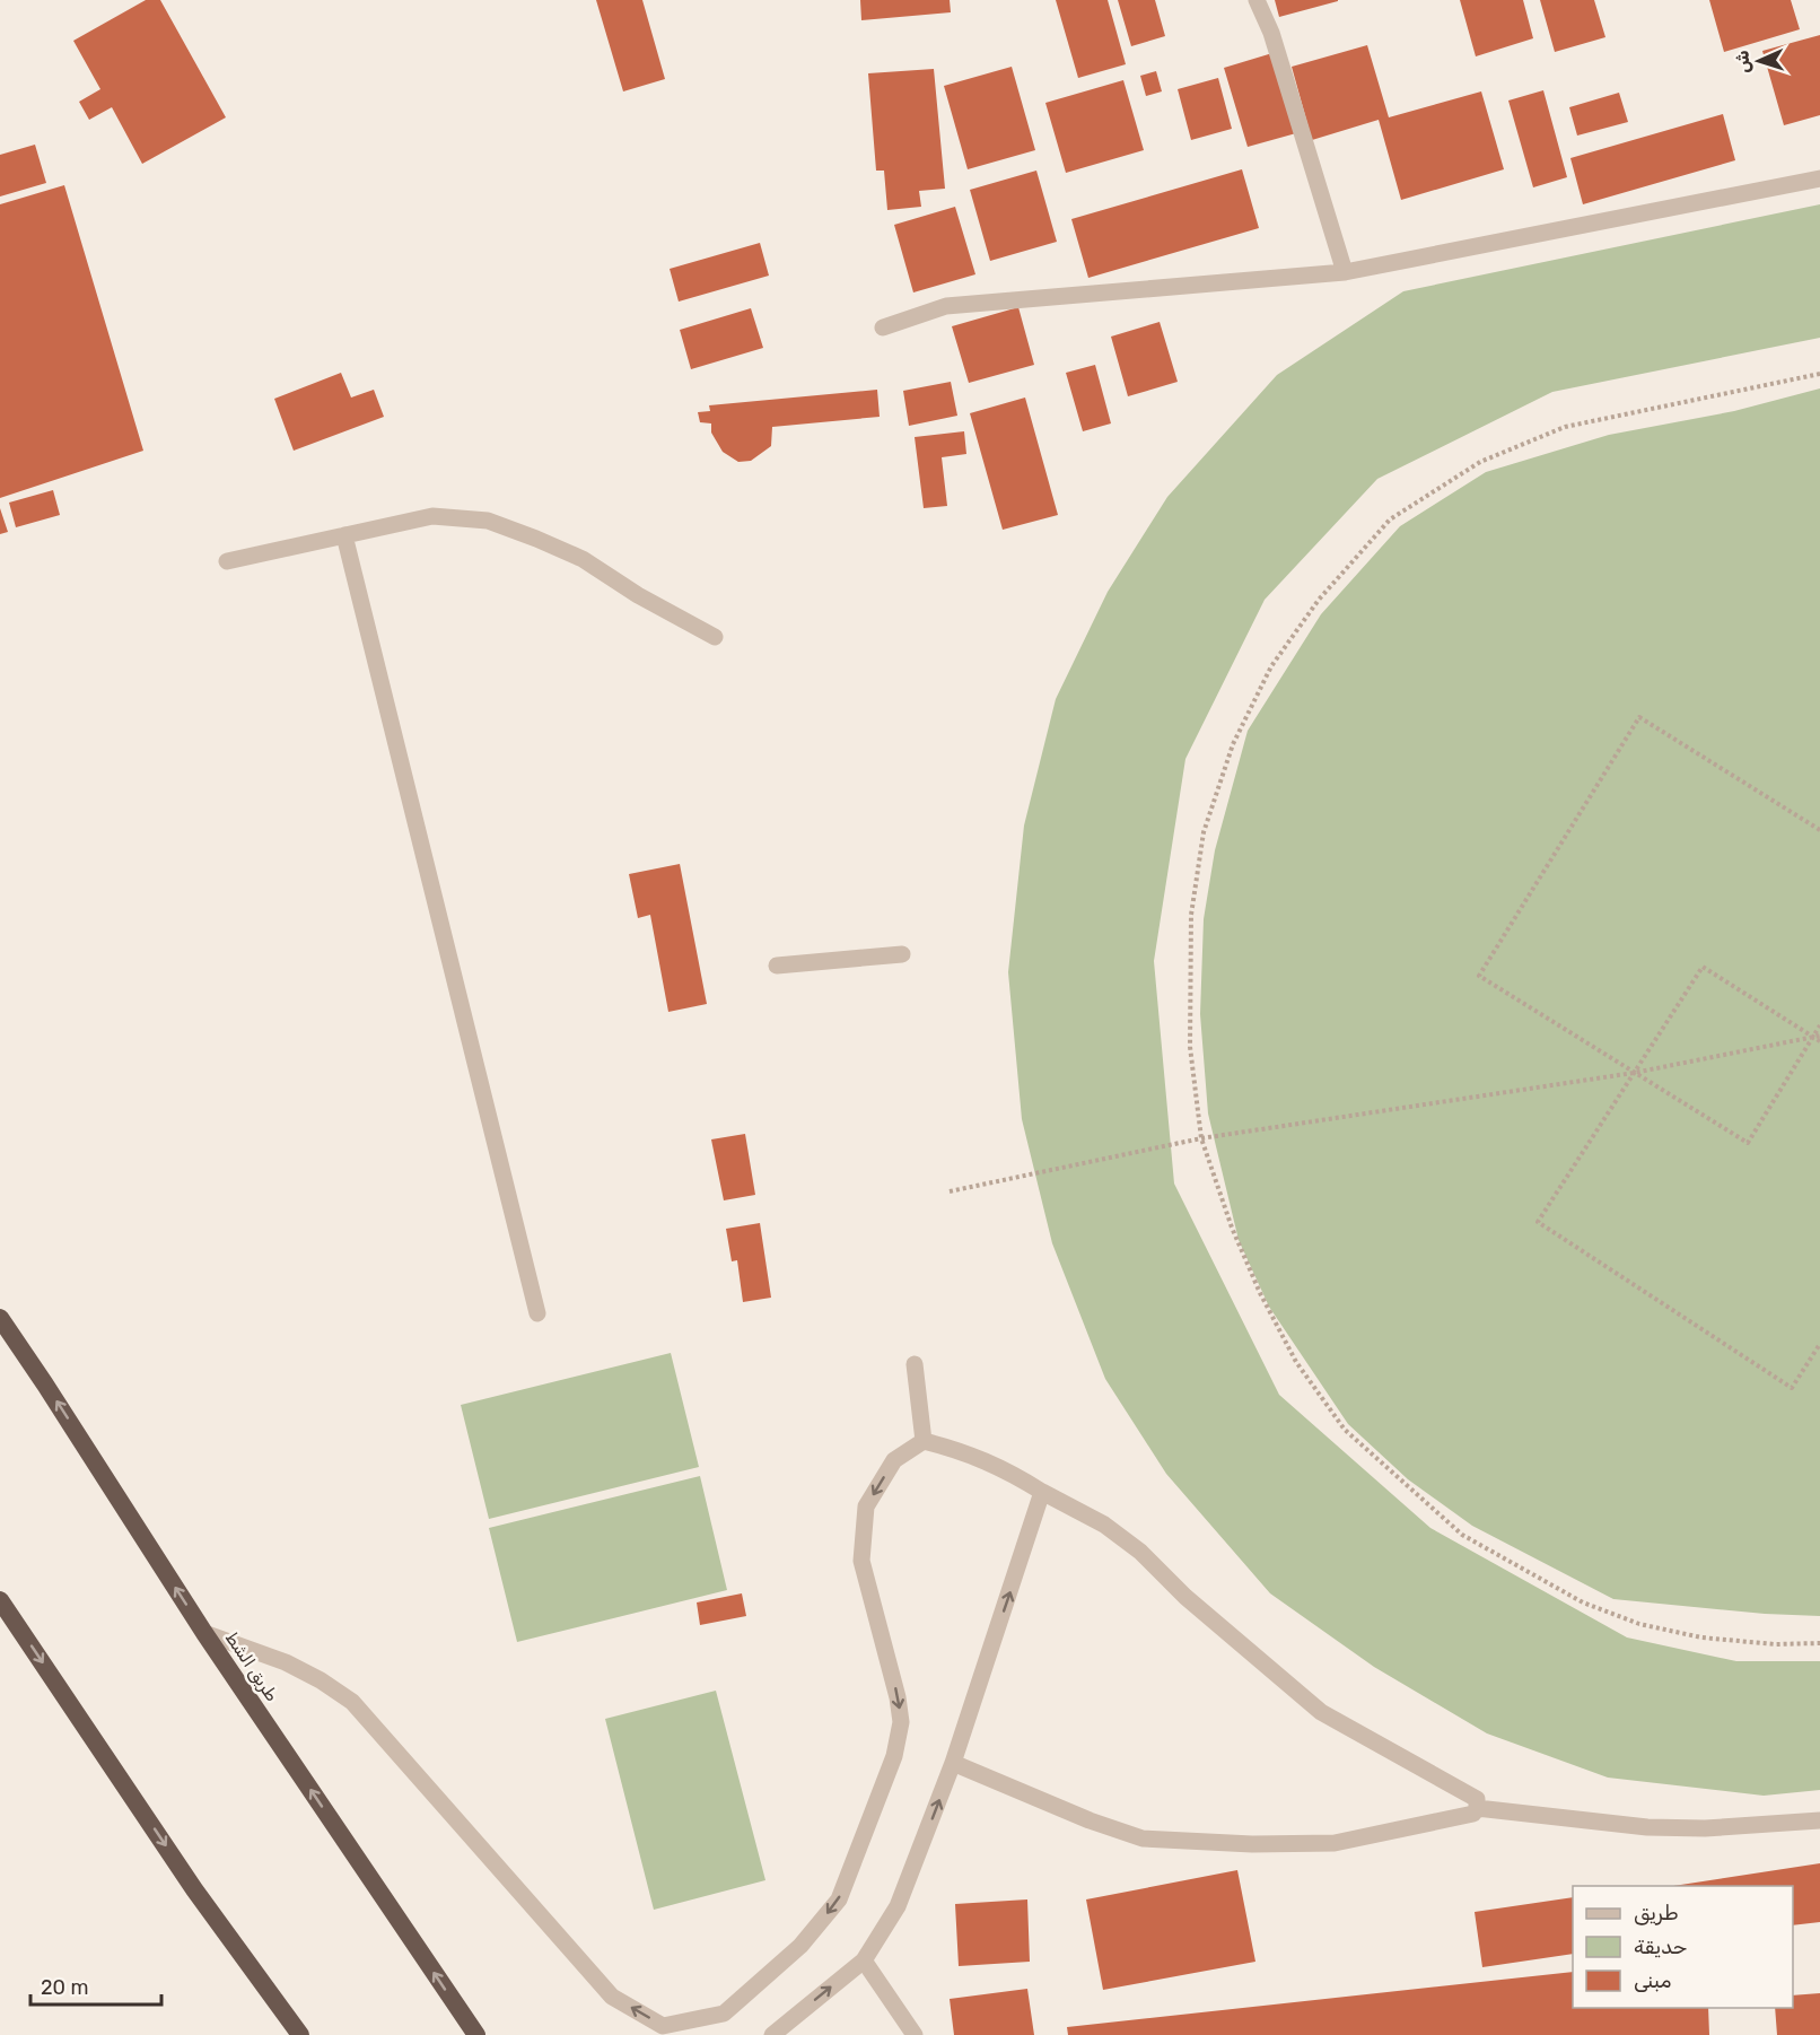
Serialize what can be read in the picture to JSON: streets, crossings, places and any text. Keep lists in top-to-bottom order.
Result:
{
  "streets": {
    "highway": ["طريق الشط"]
  },
  "legend": ["طريق", "حديقة", "مبنى"],
  "scale_bar": "20 m",
  "north": "left"
}
